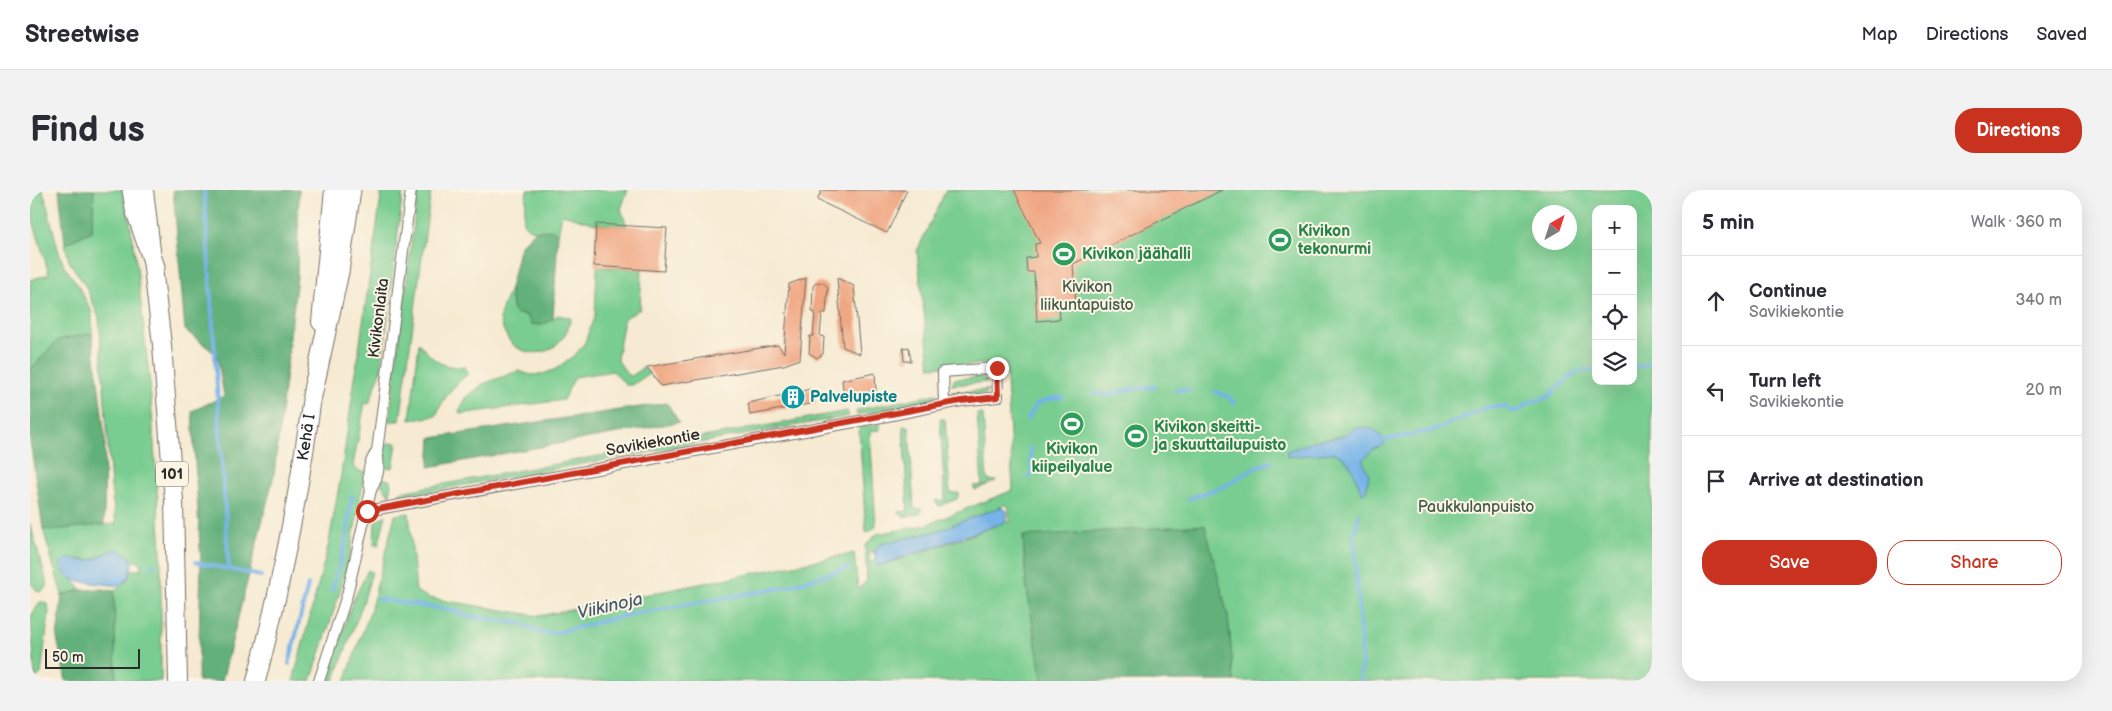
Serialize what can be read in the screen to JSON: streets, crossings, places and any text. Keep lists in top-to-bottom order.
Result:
{
  "streets": {
    "highway": ["Kehä I", "101"],
    "street": ["Kivikonlaita", "Savikiekontie"]
  },
  "crossings": [
    ["Kivikonlaita", "Savikiekontie"]
  ],
  "water": ["Viikinoja"],
  "parks": ["Kivikon liikuntapuisto", "Paukkulanpuisto"],
  "places": {
    "sports": [
      "Kivikon tekonurmi",
      "Kivikon jäähalli",
      "Kivikon kiipeilyalue",
      "Kivikon skeitti- ja skuuttailupuisto"
    ],
    "building": ["Palvelupiste"]
  },
  "scale_bar": "50 m",
  "north": "top right",
  "page": {
    "header": "Streetwise",
    "nav": ["Map", "Directions", "Saved"],
    "buttons": [
      "Directions",
      ["Save", "Share"]
    ],
    "title": "Find us",
    "heading": ["5 min", "Walk · 360 m"],
    "map_buttons": ["+", "−"],
    "list": [
      ["Continue", "Savikiekontie", "340 m"],
      ["Turn left", "Savikiekontie", "20 m"],
      "Arrive at destination"
    ],
    "scale": "50 m"
  }
}
